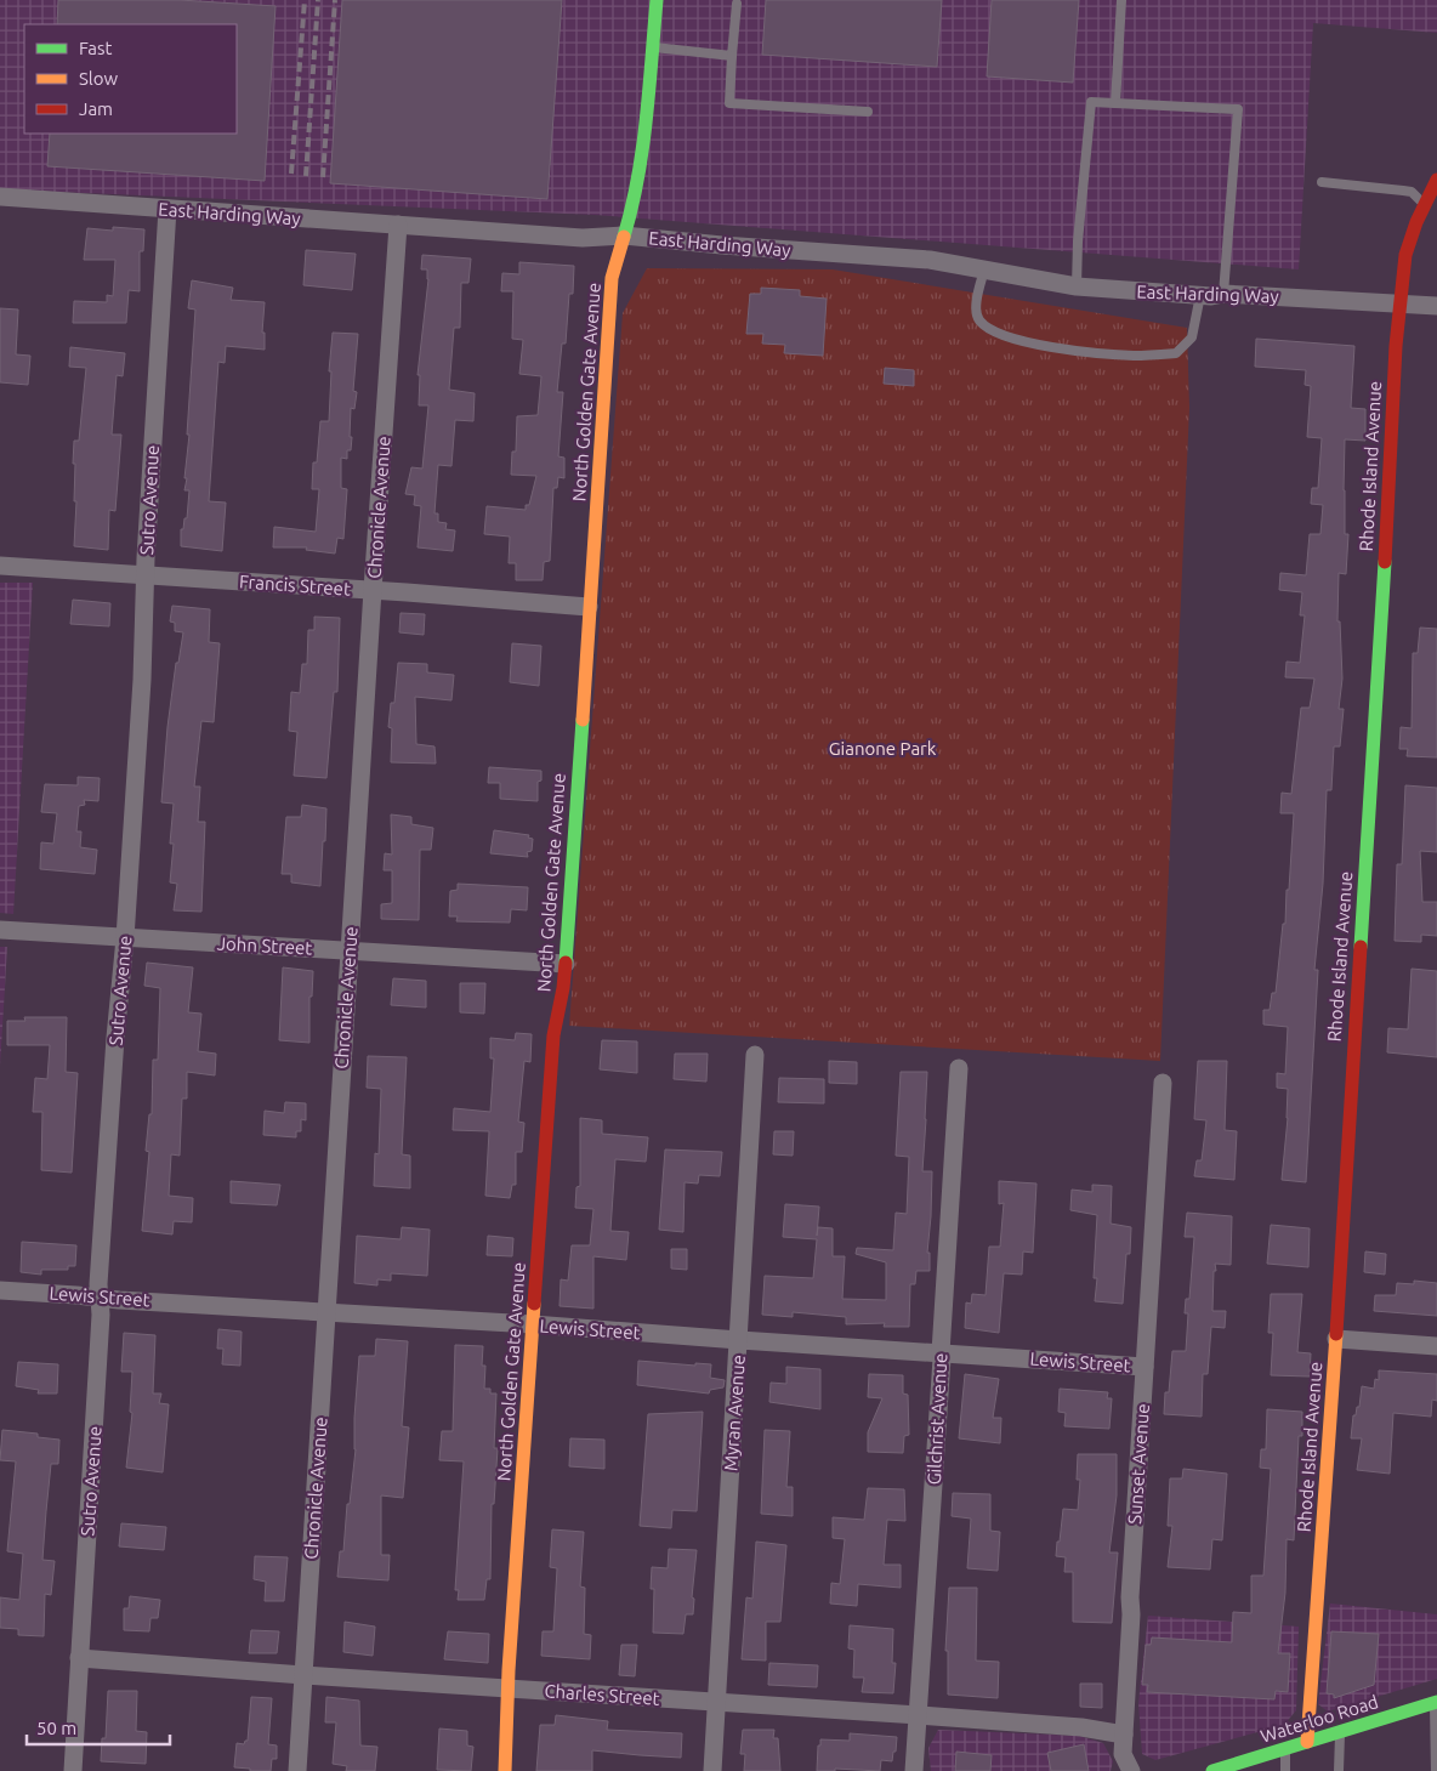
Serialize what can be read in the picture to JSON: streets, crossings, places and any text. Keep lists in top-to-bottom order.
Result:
{
  "streets": {
    "street": [
      "East Harding Way",
      "North Golden Gate Avenue",
      "Rhode Island Avenue",
      "Sutro Avenue",
      "Chronicle Avenue",
      "Francis Street",
      "John Street",
      "Lewis Street",
      "Myran Avenue",
      "Gilchrist Avenue",
      "Sunset Avenue",
      "Charles Street",
      "Waterloo Road"
    ]
  },
  "crossings": [
    ["East Harding Way", "North Golden Gate Avenue"],
    ["East Harding Way", "Rhode Island Avenue"],
    ["East Harding Way", "Sutro Avenue"],
    ["East Harding Way", "Chronicle Avenue"],
    ["North Golden Gate Avenue", "Francis Street"],
    ["North Golden Gate Avenue", "John Street"],
    ["North Golden Gate Avenue", "Lewis Street"],
    ["North Golden Gate Avenue", "Charles Street"],
    ["Rhode Island Avenue", "Waterloo Road"],
    ["Sutro Avenue", "Francis Street"],
    ["Sutro Avenue", "John Street"],
    ["Sutro Avenue", "Lewis Street"],
    ["Sutro Avenue", "Charles Street"],
    ["Chronicle Avenue", "Francis Street"],
    ["Chronicle Avenue", "John Street"],
    ["Chronicle Avenue", "Lewis Street"],
    ["Chronicle Avenue", "Charles Street"],
    ["Lewis Street", "Myran Avenue"],
    ["Lewis Street", "Gilchrist Avenue"],
    ["Lewis Street", "Sunset Avenue"],
    ["Myran Avenue", "Charles Street"],
    ["Gilchrist Avenue", "Charles Street"],
    ["Sunset Avenue", "Charles Street"]
  ],
  "parks": ["Gianone Park"],
  "legend": ["Fast", "Slow", "Jam"],
  "scale_bar": "50 m"
}
